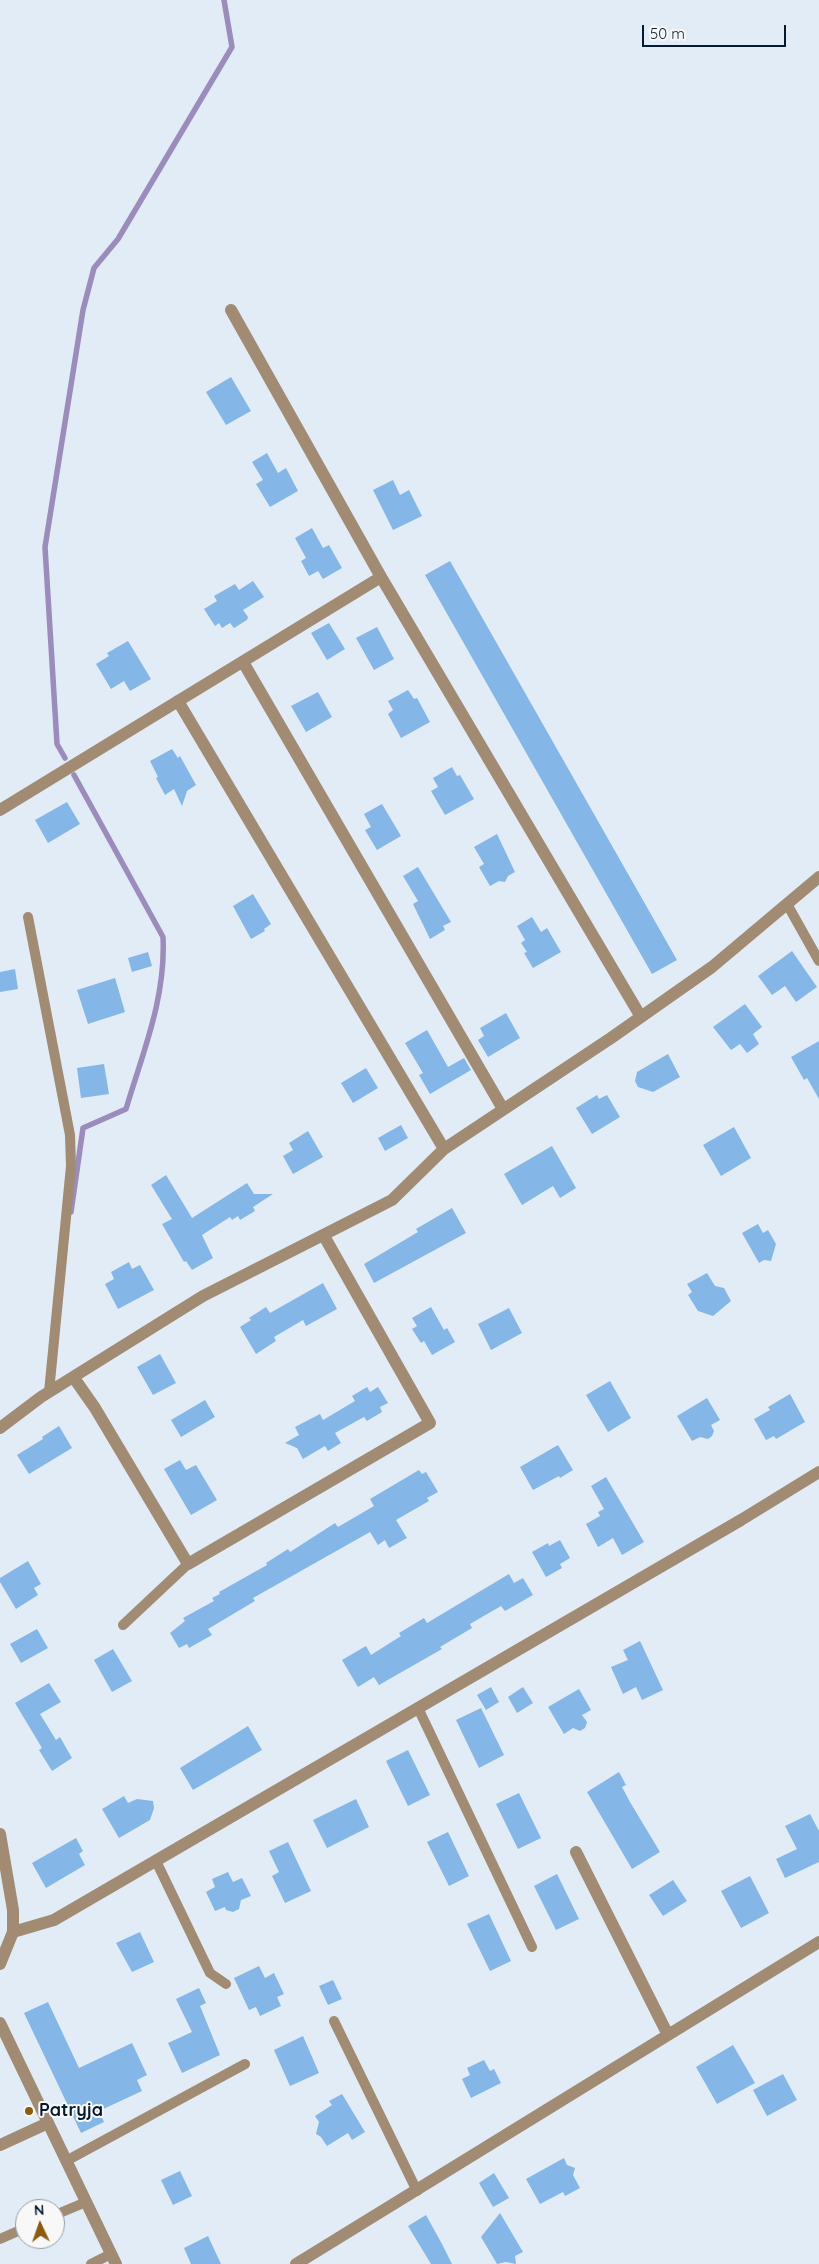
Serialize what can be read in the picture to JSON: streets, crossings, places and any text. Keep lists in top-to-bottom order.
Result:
{
  "places": ["Patryja"],
  "scale_bar": "50 m",
  "north": "top"
}
